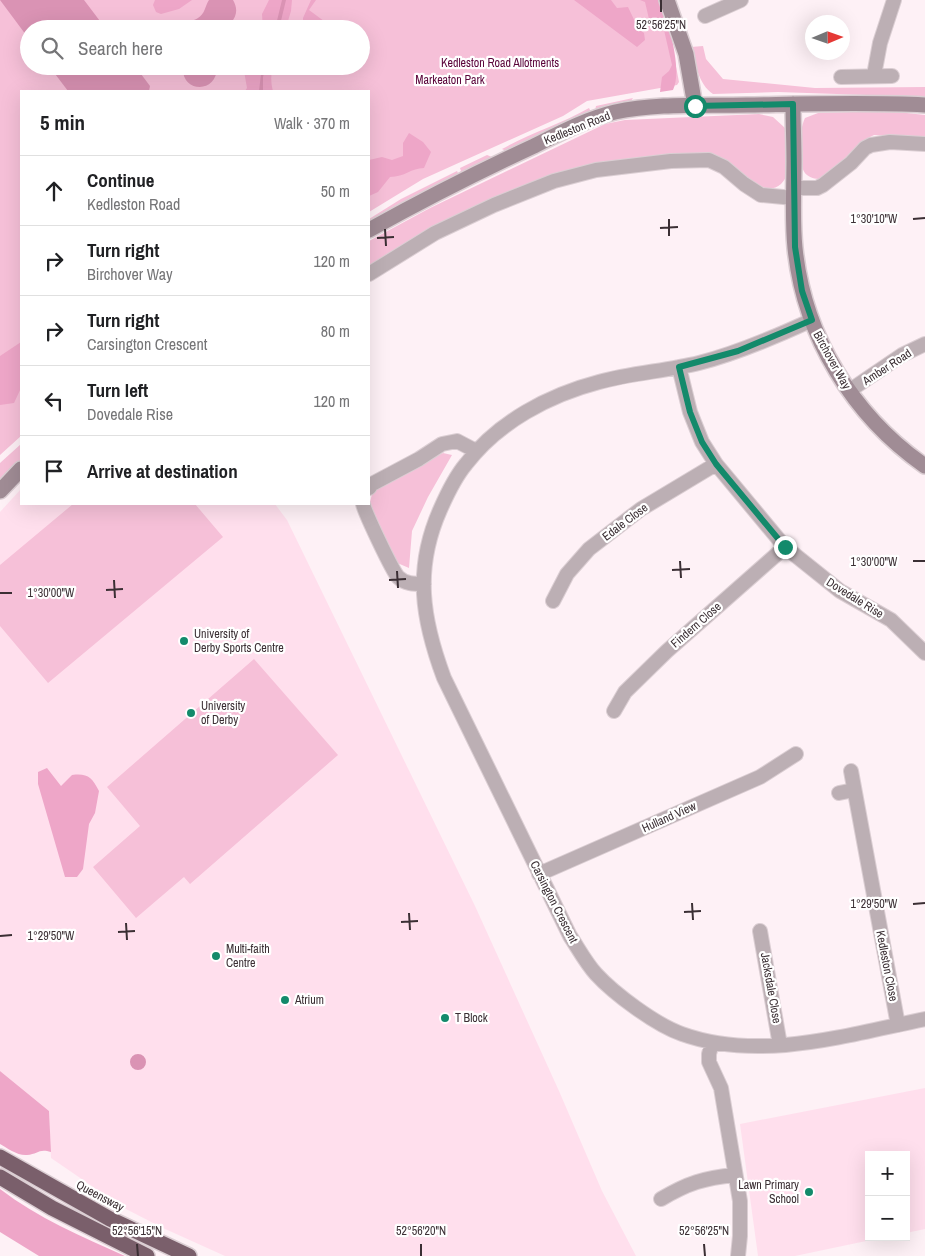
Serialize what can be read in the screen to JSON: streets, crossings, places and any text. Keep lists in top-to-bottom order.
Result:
{
  "streets": {
    "highway": ["Queensway"],
    "street": [
      "Kedleston Road",
      "Birchover Way",
      "Amber Road",
      "Edale Close",
      "Dovedale Rise",
      "Findern Close",
      "Hulland View",
      "Carsington Crescent",
      "Kedleston Close",
      "Jacksdale Close"
    ]
  },
  "crossings": [
    ["Kedleston Road", "Birchover Way"],
    ["Birchover Way", "Amber Road"],
    ["Birchover Way", "Carsington Crescent"],
    ["Edale Close", "Dovedale Rise"],
    ["Dovedale Rise", "Findern Close"],
    ["Dovedale Rise", "Carsington Crescent"],
    ["Hulland View", "Carsington Crescent"],
    ["Carsington Crescent", "Kedleston Close"],
    ["Carsington Crescent", "Jacksdale Close"]
  ],
  "parks": ["Kedleston Road Allotments", "Markeaton Park"],
  "places": [
    "University of Derby Sports Centre",
    "University of Derby",
    "Multi-faith Centre",
    "Atrium",
    "T Block",
    "Lawn Primary School"
  ],
  "north": "right",
  "page": {
    "search": "Search here",
    "heading": ["5 min", "Walk · 370 m"],
    "list": [
      ["Continue", "Kedleston Road", "50 m"],
      ["Turn right", "Birchover Way", "120 m"],
      ["Turn right", "Carsington Crescent", "80 m"],
      ["Turn left", "Dovedale Rise", "120 m"],
      "Arrive at destination"
    ],
    "map_buttons": ["+", "−"]
  },
  "coordinates": [
    "52°56'25\"N",
    "1°30'10\"W",
    "1°30'00\"W",
    "1°29'50\"W",
    "52°56'15\"N",
    "52°56'20\"N"
  ]
}
